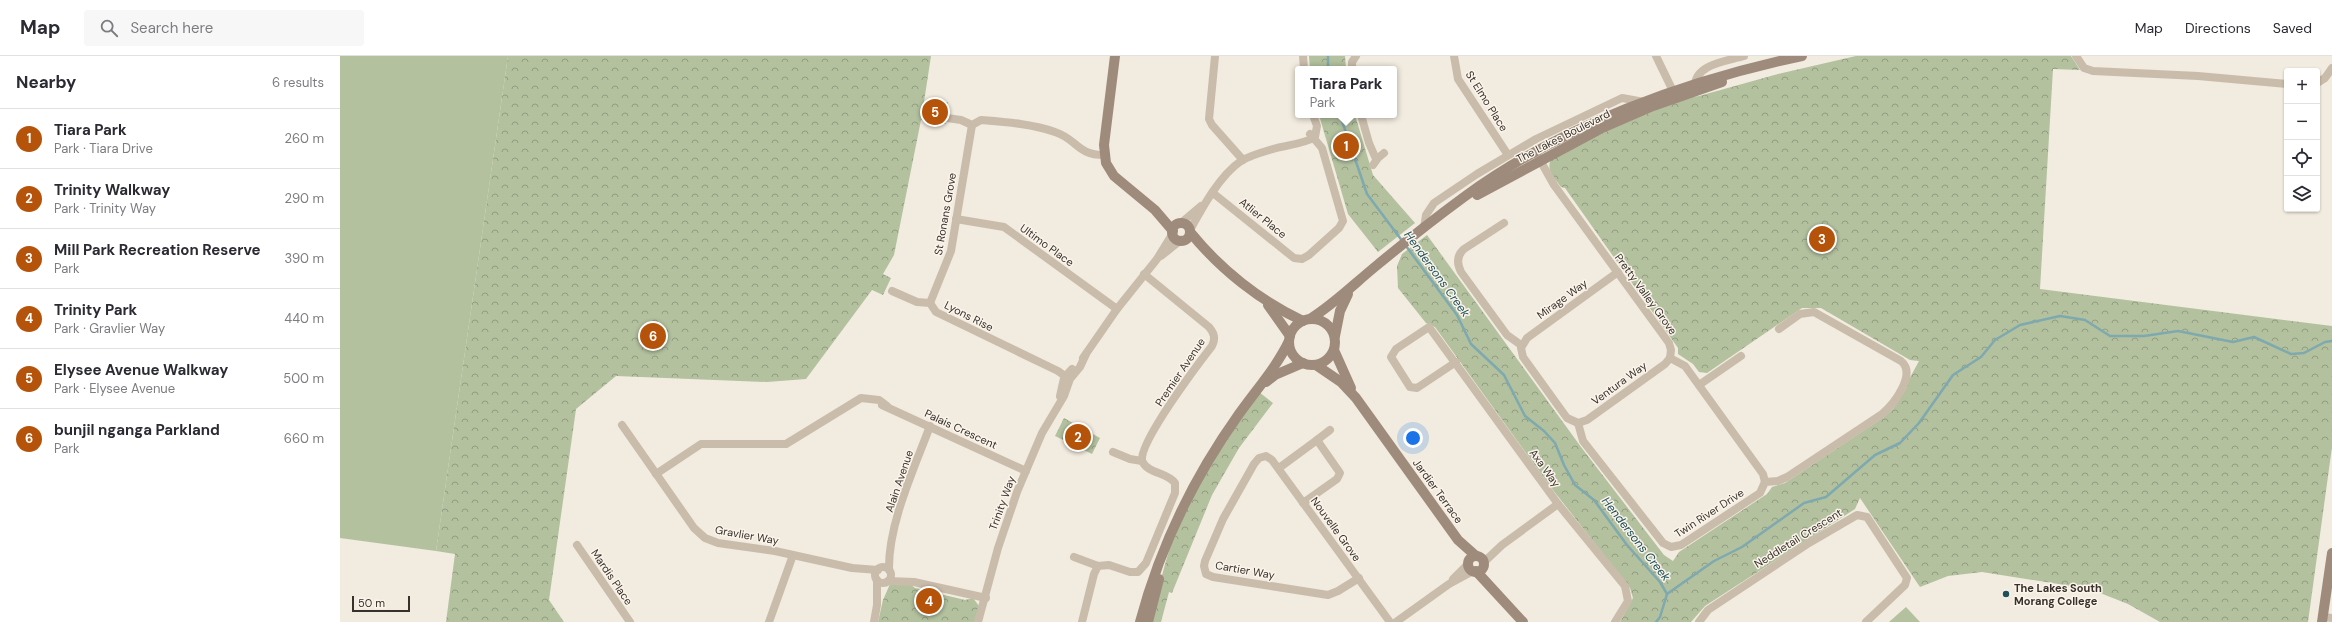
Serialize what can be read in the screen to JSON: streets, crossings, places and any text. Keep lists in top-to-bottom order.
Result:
{
  "streets": {
    "street": [
      "St Elmo Place",
      "The Lakes Boulevard",
      "St Ronans Grove",
      "Atlier Place",
      "Ultimo Place",
      "Pretty Valley Grove",
      "Mirage Way",
      "Lyons Rise",
      "Premier Avenue",
      "Ventura Way",
      "Palais Crescent",
      "Axa Way",
      "Alain Avenue",
      "Jardier Terrace",
      "Trinity Way",
      "Twin River Drive",
      "Nouvelle Grove",
      "Gravlier Way",
      "Neddletail Crescent",
      "Cartier Way",
      "Mardis Place"
    ]
  },
  "crossings": [
    ["St Elmo Place", "The Lakes Boulevard"],
    ["The Lakes Boulevard", "Pretty Valley Grove"],
    ["The Lakes Boulevard", "Jardier Terrace"],
    ["St Ronans Grove", "Ultimo Place"],
    ["St Ronans Grove", "Lyons Rise"],
    ["Ultimo Place", "Trinity Way"],
    ["Pretty Valley Grove", "Mirage Way"],
    ["Pretty Valley Grove", "Ventura Way"],
    ["Lyons Rise", "Trinity Way"],
    ["Premier Avenue", "Trinity Way"],
    ["Ventura Way", "Twin River Drive"],
    ["Palais Crescent", "Alain Avenue"],
    ["Palais Crescent", "Trinity Way"],
    ["Palais Crescent", "Gravlier Way"],
    ["Alain Avenue", "Gravlier Way"],
    ["Nouvelle Grove", "Cartier Way"]
  ],
  "water": ["Hendersons Creek"],
  "places": ["The Lakes South Morang College"],
  "scale_bar": "50 m",
  "page": {
    "header": "Map",
    "search": "Search here",
    "nav": ["Map", "Directions", "Saved"],
    "heading": ["Nearby", "6 results"],
    "popup": ["Tiara Park", "Park"],
    "map_buttons": ["+", "−"],
    "pins": [
      "5",
      "1",
      "3",
      "6",
      "2",
      "4"
    ],
    "list": [
      {
        "mark": "1",
        "name": "Tiara Park",
        "note": "Park · Tiara Drive",
        "value": "260 m"
      },
      {
        "mark": "2",
        "name": "Trinity Walkway",
        "note": "Park · Trinity Way",
        "value": "290 m"
      },
      {
        "mark": "3",
        "name": "Mill Park Recreation Reserve",
        "note": "Park",
        "value": "390 m"
      },
      {
        "mark": "4",
        "name": "Trinity Park",
        "note": "Park · Gravlier Way",
        "value": "440 m"
      },
      {
        "mark": "5",
        "name": "Elysee Avenue Walkway",
        "note": "Park · Elysee Avenue",
        "value": "500 m"
      },
      {
        "mark": "6",
        "name": "bunjil nganga Parkland",
        "note": "Park",
        "value": "660 m"
      }
    ],
    "scale": "50 m"
  }
}
